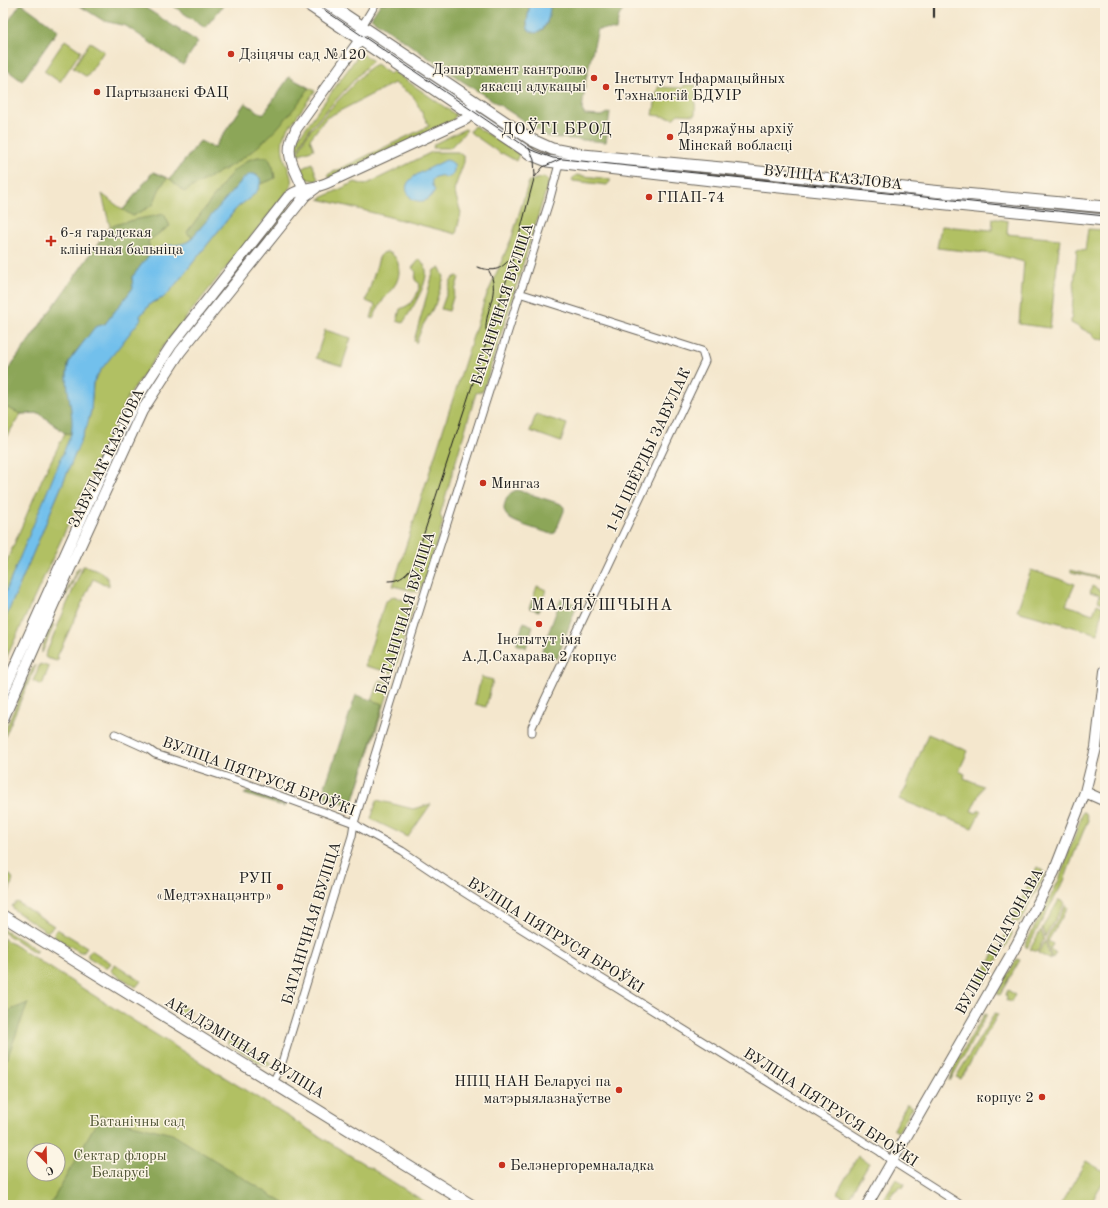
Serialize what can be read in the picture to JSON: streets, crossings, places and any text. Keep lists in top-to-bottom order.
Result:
{
  "streets": {
    "main road": [
      "ВУЛІЦА КАЗЛОВА",
      "ЗАВУЛАК КАЗЛОВА",
      "ВУЛІЦА ПЛАТОНАВА",
      "АКАДЭМІЧНАЯ ВУЛІЦА"
    ],
    "street": ["БАТАНІЧНАЯ ВУЛІЦА", "1-Ы ЦВЁРДЫ ЗАВУЛАК", "ВУЛІЦА ПЯТРУСЯ БРОЎКІ"]
  },
  "crossings": [
    ["ВУЛІЦА КАЗЛОВА", "БАТАНІЧНАЯ ВУЛІЦА"],
    ["БАТАНІЧНАЯ ВУЛІЦА", "1-Ы ЦВЁРДЫ ЗАВУЛАК"],
    ["БАТАНІЧНАЯ ВУЛІЦА", "ВУЛІЦА ПЯТРУСЯ БРОЎКІ"],
    ["БАТАНІЧНАЯ ВУЛІЦА", "АКАДЭМІЧНАЯ ВУЛІЦА"],
    ["ВУЛІЦА ПЯТРУСЯ БРОЎКІ", "ВУЛІЦА ПЛАТОНАВА"]
  ],
  "districts": ["ДОЎГІ БРОД", "МАЛЯЎШЧЫНА"],
  "parks": ["Батанічны сад", "Сектар флоры Беларусі"],
  "places": {
    "other": [
      "Дзіцячы сад №120",
      "Дэпартамент кантролю якасці адукацыі",
      "Інстытут Інфармацыйных Тэхналогій БДУІР",
      "Партызанскі ФАЦ",
      "Дзяржаўны архіў Мінскай вобласці",
      "ГПАП-74",
      "Мингаз",
      "Інстытут імя А.Д.Сахарава 2 корпус",
      "РУП «Медтэхнацэнтр»",
      "НПЦ НАН Беларусі па матэрыялазнаўстве",
      "корпус 2",
      "Белэнергоремналадка"
    ],
    "health": ["6-я гарадская клінічная бальніца"]
  },
  "north": "bottom right"
}
